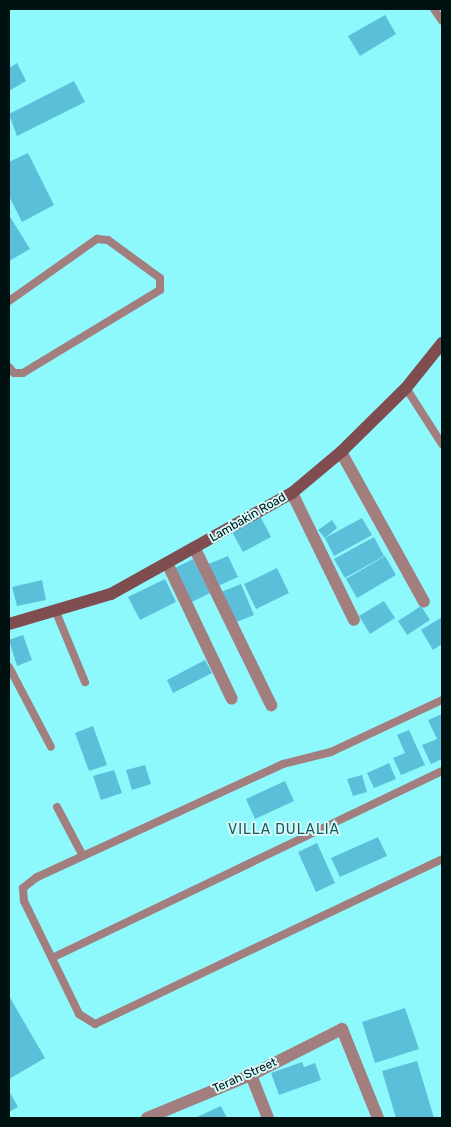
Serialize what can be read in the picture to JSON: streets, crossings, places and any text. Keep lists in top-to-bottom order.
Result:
{
  "streets": {
    "main road": ["Lambakin Road"],
    "street": ["Terah Street"]
  },
  "districts": ["VILLA DULALIA"]
}
